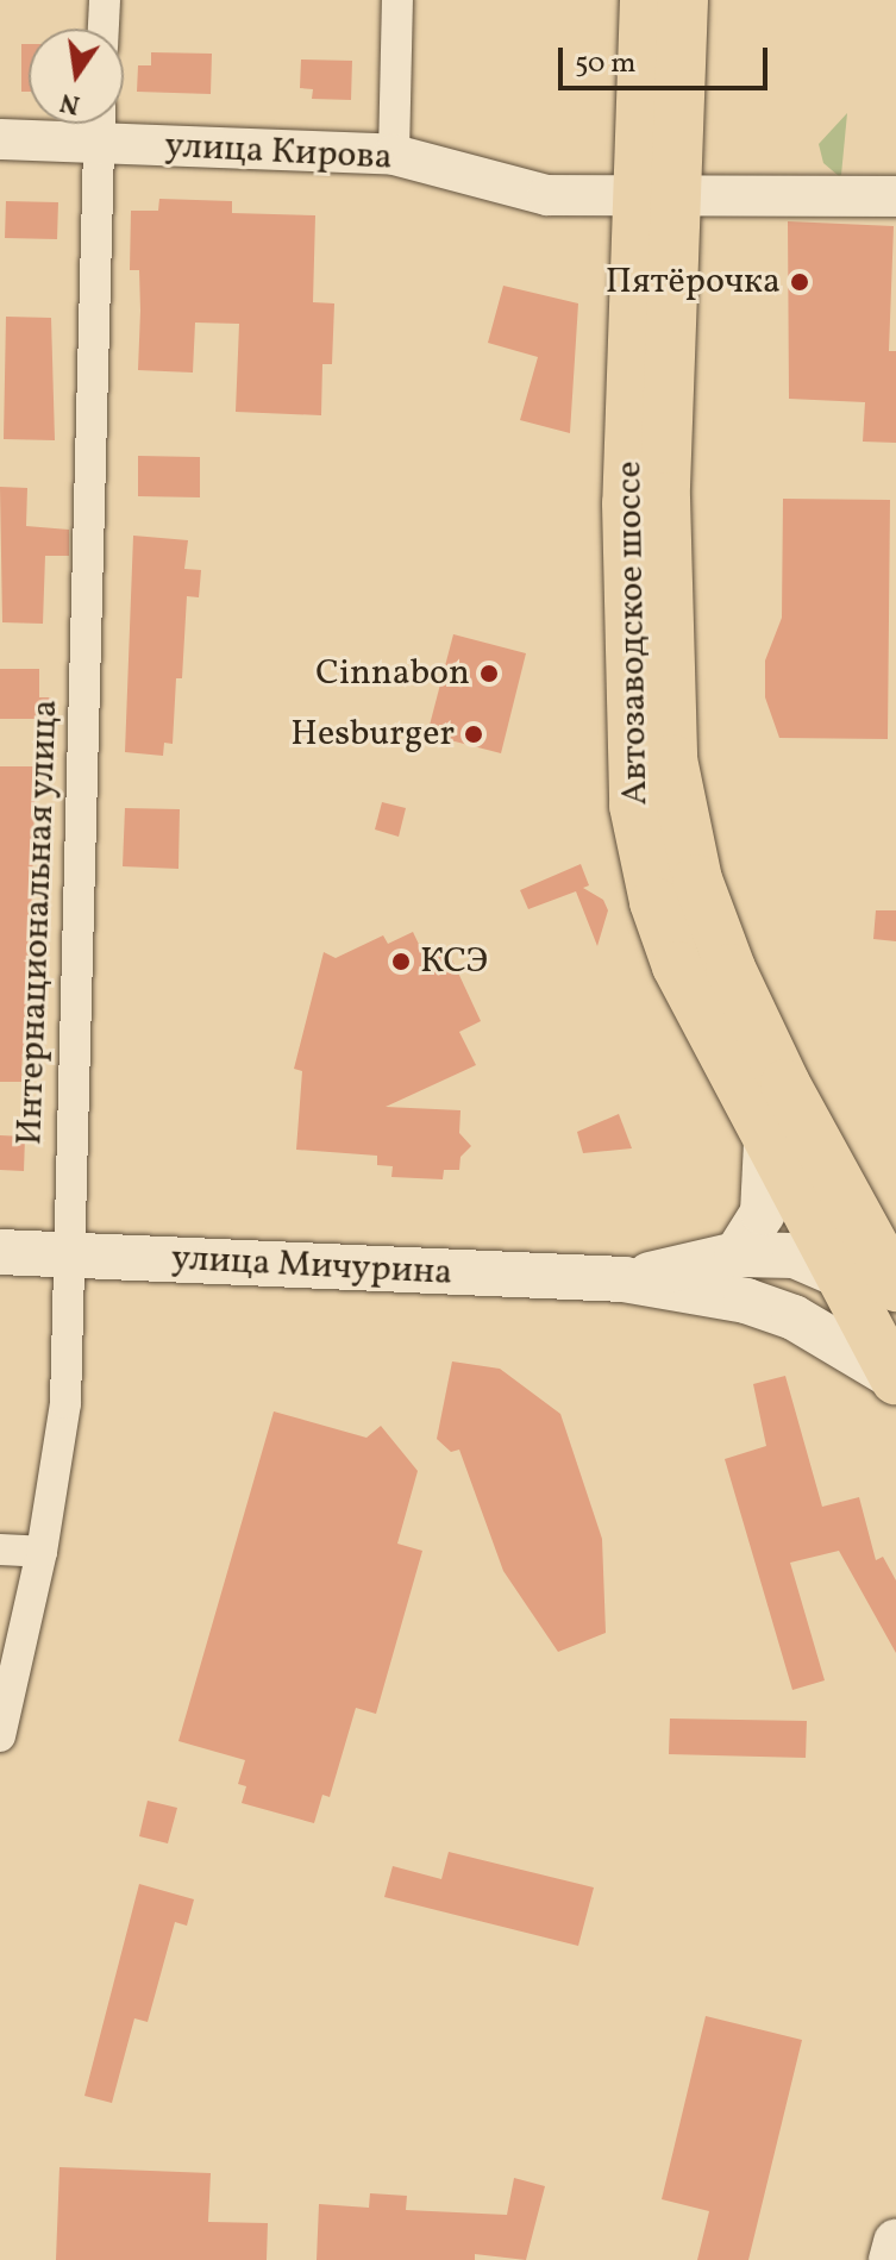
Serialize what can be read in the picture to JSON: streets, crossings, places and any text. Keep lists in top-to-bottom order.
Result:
{
  "streets": {
    "main road": ["Автозаводское шоссе", "улица Мичурина"],
    "street": ["улица Кирова", "Интернациональная улица"]
  },
  "crossings": [
    ["улица Кирова", "Автозаводское шоссе"],
    ["улица Кирова", "Интернациональная улица"],
    ["Автозаводское шоссе", "улица Мичурина"],
    ["Интернациональная улица", "улица Мичурина"]
  ],
  "places": [
    "Пятёрочка",
    "Cinnabon",
    "Hesburger",
    "КСЭ"
  ],
  "scale_bar": "50 m",
  "north": "bottom"
}
